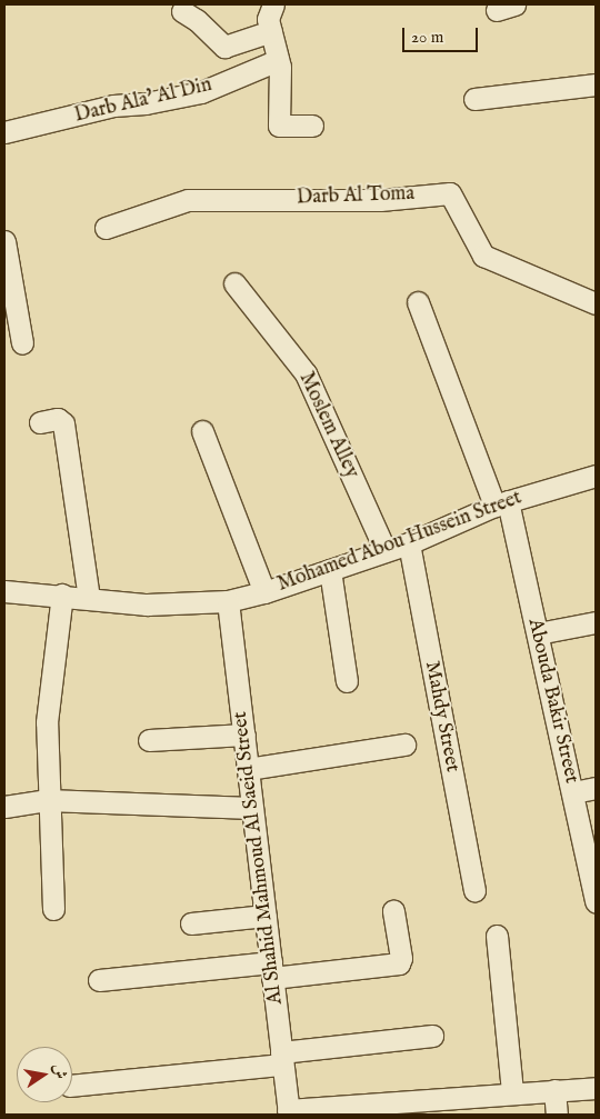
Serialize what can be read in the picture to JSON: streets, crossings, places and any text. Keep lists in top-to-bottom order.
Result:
{
  "streets": {
    "street": [
      "Darb Ala' Al Din",
      "Darb Al Toma",
      "Moslem Alley",
      "Mohamed Abou Hussein Street",
      "Abouda Bakir Street",
      "Mahdy Street",
      "Al Shahid Mahmoud Al Saeid Street"
    ]
  },
  "crossings": [
    ["Moslem Alley", "Mohamed Abou Hussein Street"],
    ["Mohamed Abou Hussein Street", "Abouda Bakir Street"],
    ["Mohamed Abou Hussein Street", "Mahdy Street"],
    ["Mohamed Abou Hussein Street", "Al Shahid Mahmoud Al Saeid Street"]
  ],
  "scale_bar": "20 m",
  "north": "right"
}
